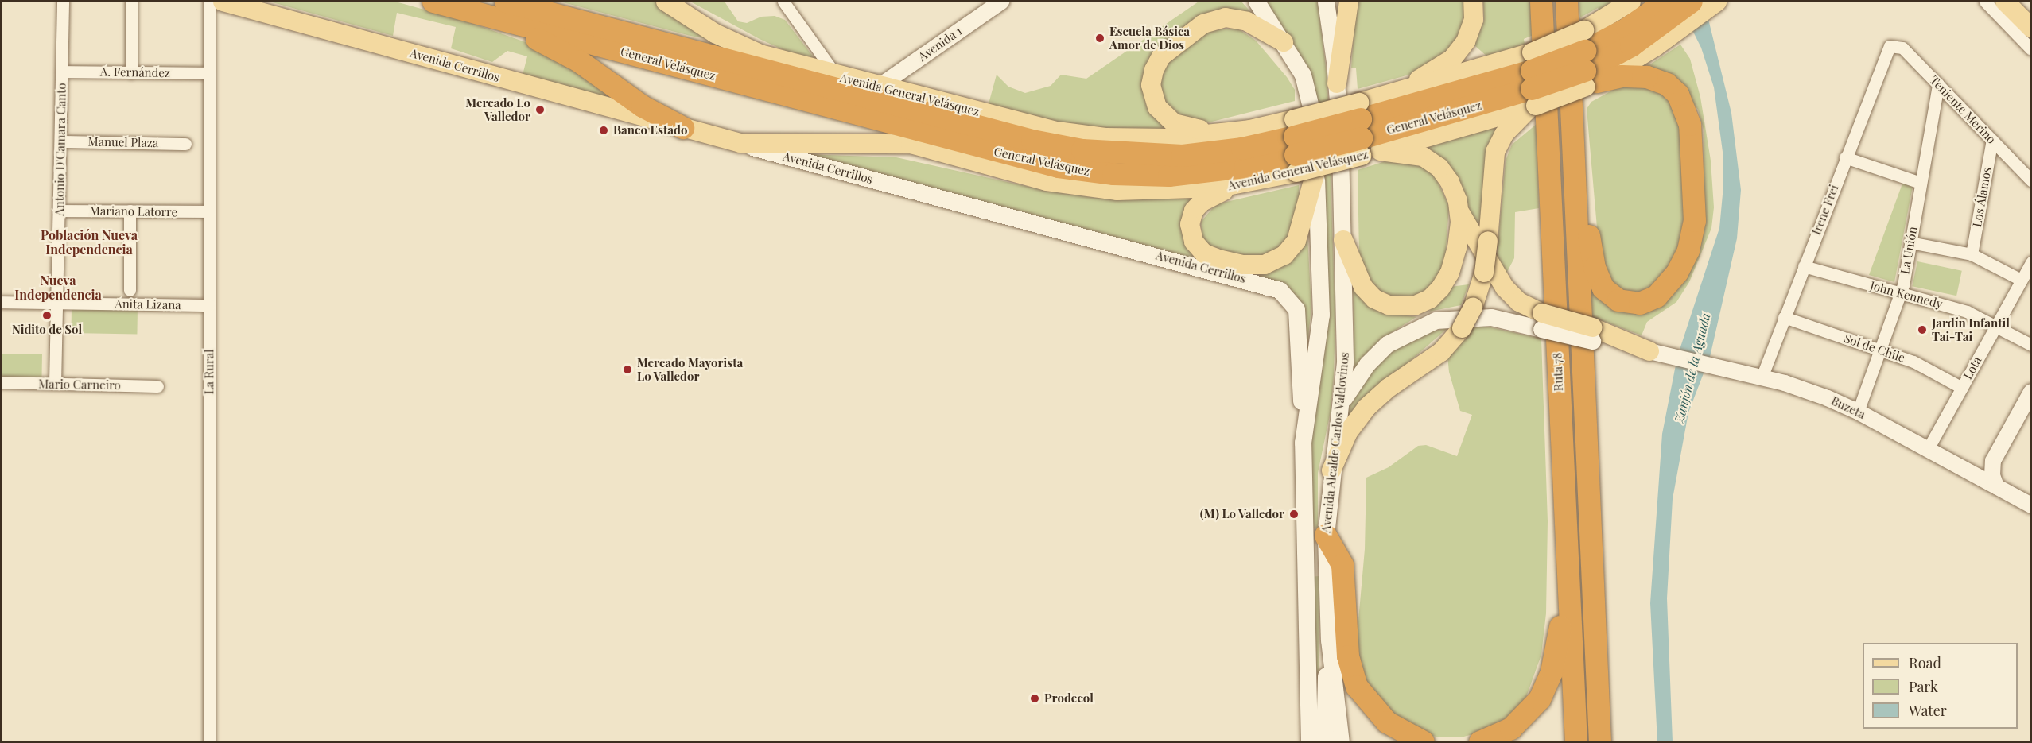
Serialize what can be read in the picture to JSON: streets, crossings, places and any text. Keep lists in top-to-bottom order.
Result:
{
  "streets": {
    "highway": ["General Velásquez", "Ruta 78"],
    "main road": ["Avenida Cerrillos", "Avenida General Velásquez", "Avenida Alcalde Carlos Valdovinos"],
    "street": [
      "Avenida 1",
      "A. Fernández",
      "Teniente Merino",
      "Manuel Plaza",
      "Antonio D'Camara Canto",
      "Los Álamos",
      "Irene Frei",
      "Mariano Latorre",
      "La Unión",
      "John Kennedy",
      "Anita Lizana",
      "Sol de Chile",
      "Lota",
      "La Rural",
      "Mario Carneiro",
      "Buzeta"
    ]
  },
  "crossings": [
    ["Avenida 1", "Avenida General Velásquez"],
    ["General Velásquez", "Avenida General Velásquez"],
    ["Avenida Cerrillos", "Avenida General Velásquez"],
    ["Avenida Cerrillos", "Avenida Alcalde Carlos Valdovinos"],
    ["A. Fernández", "Antonio D'Camara Canto"],
    ["A. Fernández", "La Rural"],
    ["Teniente Merino", "Los Álamos"],
    ["Teniente Merino", "Irene Frei"],
    ["Teniente Merino", "La Unión"],
    ["Manuel Plaza", "Antonio D'Camara Canto"],
    ["Antonio D'Camara Canto", "Mariano Latorre"],
    ["Antonio D'Camara Canto", "Anita Lizana"],
    ["Antonio D'Camara Canto", "Mario Carneiro"],
    ["Irene Frei", "John Kennedy"],
    ["Irene Frei", "Sol de Chile"],
    ["Irene Frei", "Buzeta"],
    ["Mariano Latorre", "La Rural"],
    ["La Unión", "John Kennedy"],
    ["La Unión", "Sol de Chile"],
    ["La Unión", "Buzeta"],
    ["John Kennedy", "Lota"],
    ["Anita Lizana", "La Rural"],
    ["Sol de Chile", "Lota"],
    ["Lota", "Buzeta"]
  ],
  "districts": ["Población Nueva Independencia", "Nueva Independencia"],
  "water": ["Zanjón de la Aguada"],
  "places": [
    "Escuela Básica Amor de Dios",
    "Mercado Lo Valledor",
    "Banco Estado",
    "Nidito de Sol",
    "Jardín Infantil Tai-Tai",
    "Mercado Mayorista Lo Valledor",
    "(M) Lo Valledor",
    "Prodecol"
  ],
  "legend": ["Road", "Park", "Water"]
}
